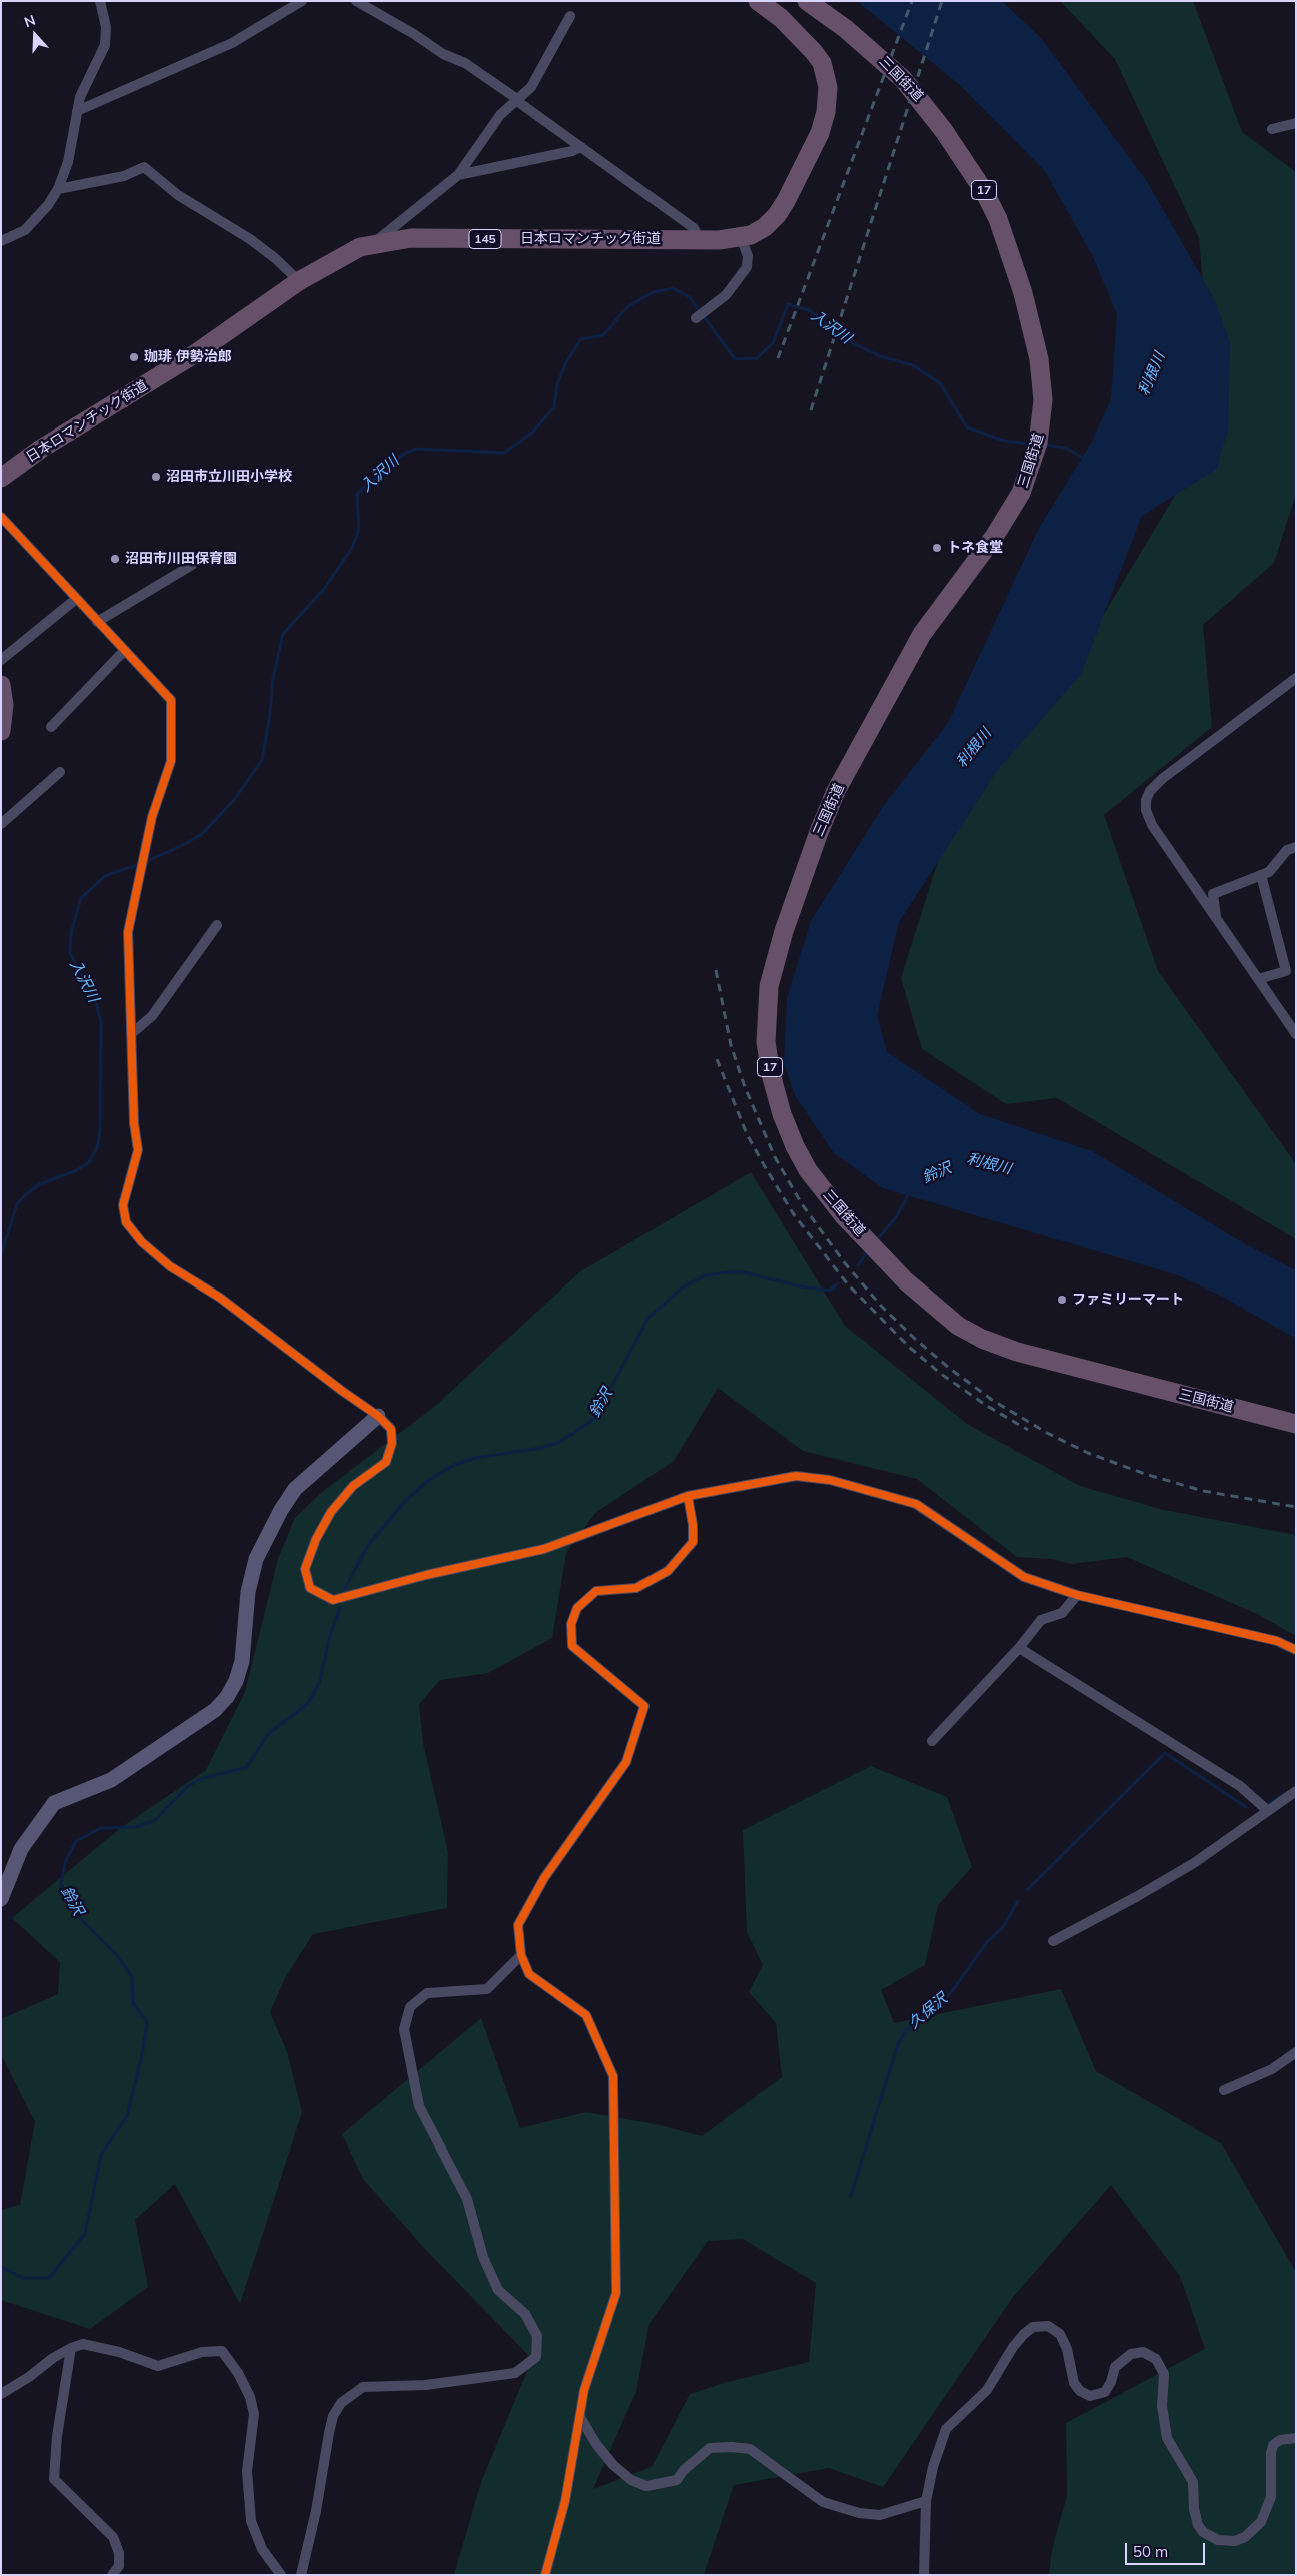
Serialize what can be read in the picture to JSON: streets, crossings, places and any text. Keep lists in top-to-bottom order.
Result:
{
  "streets": {
    "highway": [
      "三国街道",
      "17",
      "145",
      "日本ロマンチック街道"
    ]
  },
  "water": [
    "入沢川",
    "利根川",
    "鈴沢",
    "久保沢"
  ],
  "places": [
    "珈琲 伊勢治郎",
    "沼田市立川田小学校",
    "トネ食堂",
    "沼田市川田保育園",
    "ファミリーマート"
  ],
  "scale_bar": "50 m",
  "north": "top"
}
